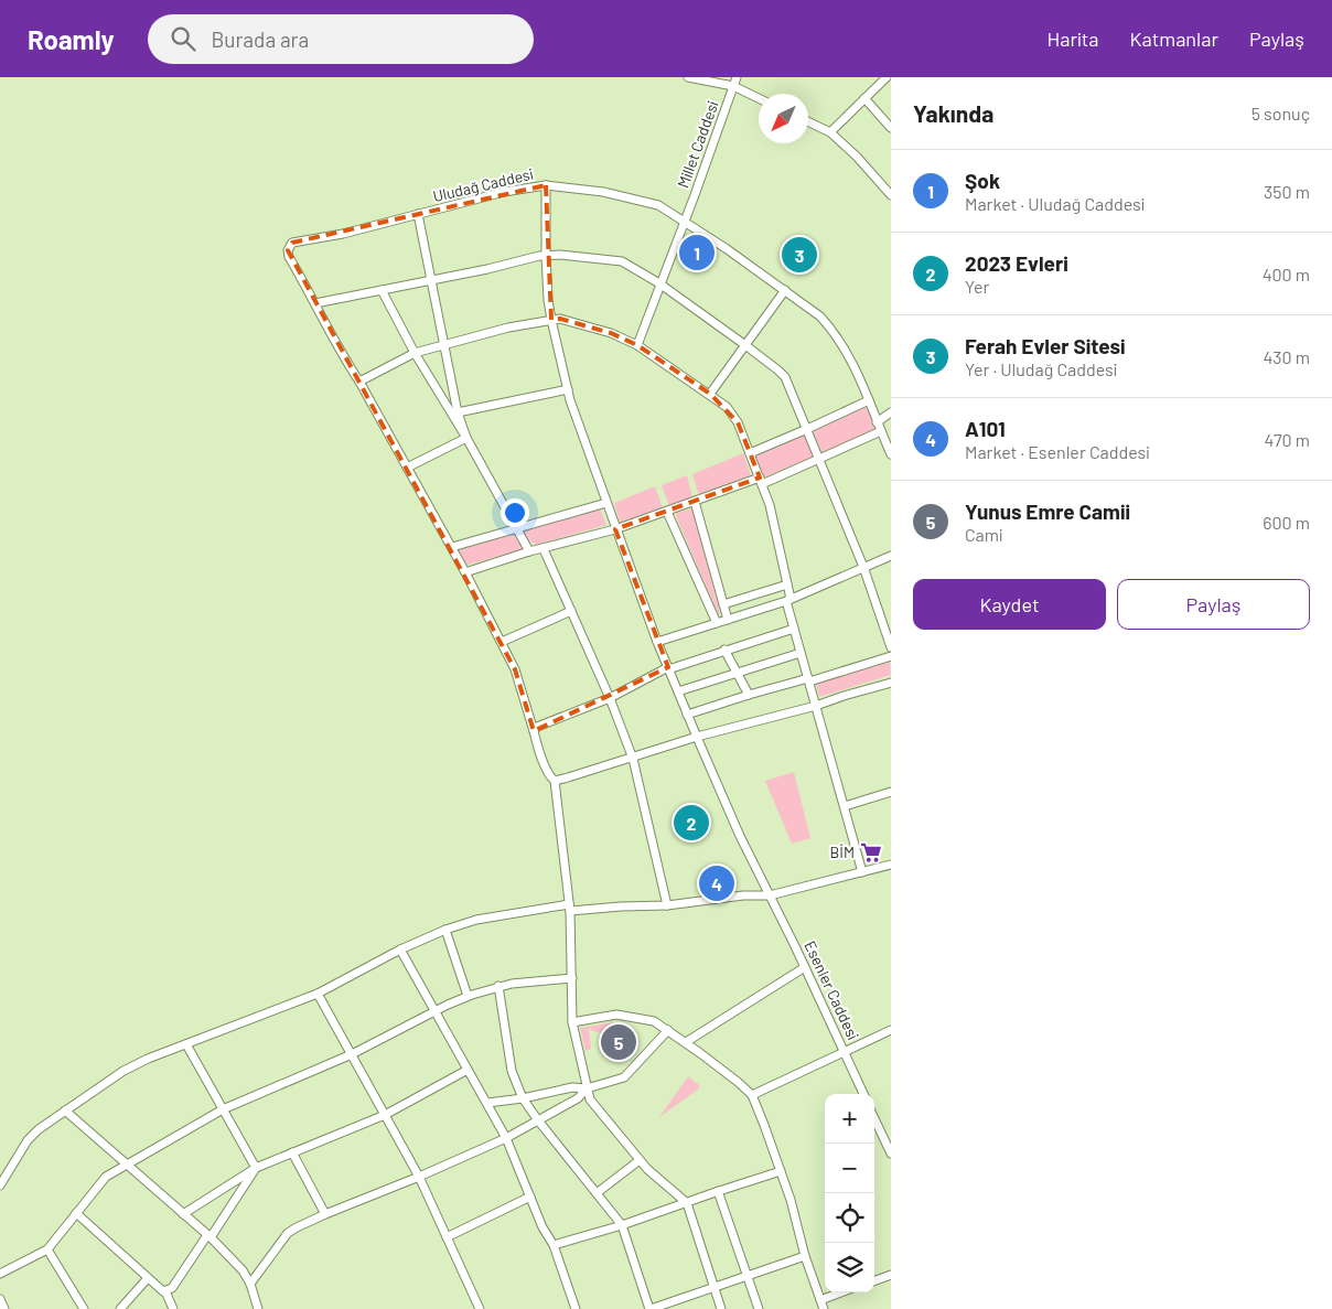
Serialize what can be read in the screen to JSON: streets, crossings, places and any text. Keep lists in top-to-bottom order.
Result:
{
  "streets": {
    "street": ["Millet Caddesi", "Uludağ Caddesi", "Esenler Caddesi"]
  },
  "crossings": [
    ["Millet Caddesi", "Uludağ Caddesi"],
    ["Uludağ Caddesi", "Esenler Caddesi"]
  ],
  "places": {
    "supermarket": ["BİM"]
  },
  "north": "bottom left",
  "page": {
    "header": "Roamly",
    "search": "Burada ara",
    "nav": ["Harita", "Katmanlar", "Paylaş"],
    "heading": ["Yakında", "5 sonuç"],
    "list": [
      {
        "mark": "1",
        "name": "Şok",
        "note": "Market · Uludağ Caddesi",
        "value": "350 m"
      },
      {
        "mark": "2",
        "name": "2023 Evleri",
        "note": "Yer",
        "value": "400 m"
      },
      {
        "mark": "3",
        "name": "Ferah Evler Sitesi",
        "note": "Yer · Uludağ Caddesi",
        "value": "430 m"
      },
      {
        "mark": "4",
        "name": "A101",
        "note": "Market · Esenler Caddesi",
        "value": "470 m"
      },
      {
        "mark": "5",
        "name": "Yunus Emre Camii",
        "note": "Cami",
        "value": "600 m"
      }
    ],
    "pins": [
      "1",
      "3",
      "2",
      "4",
      "5"
    ],
    "buttons": ["Kaydet", "Paylaş"],
    "map_buttons": ["+", "−"]
  }
}
